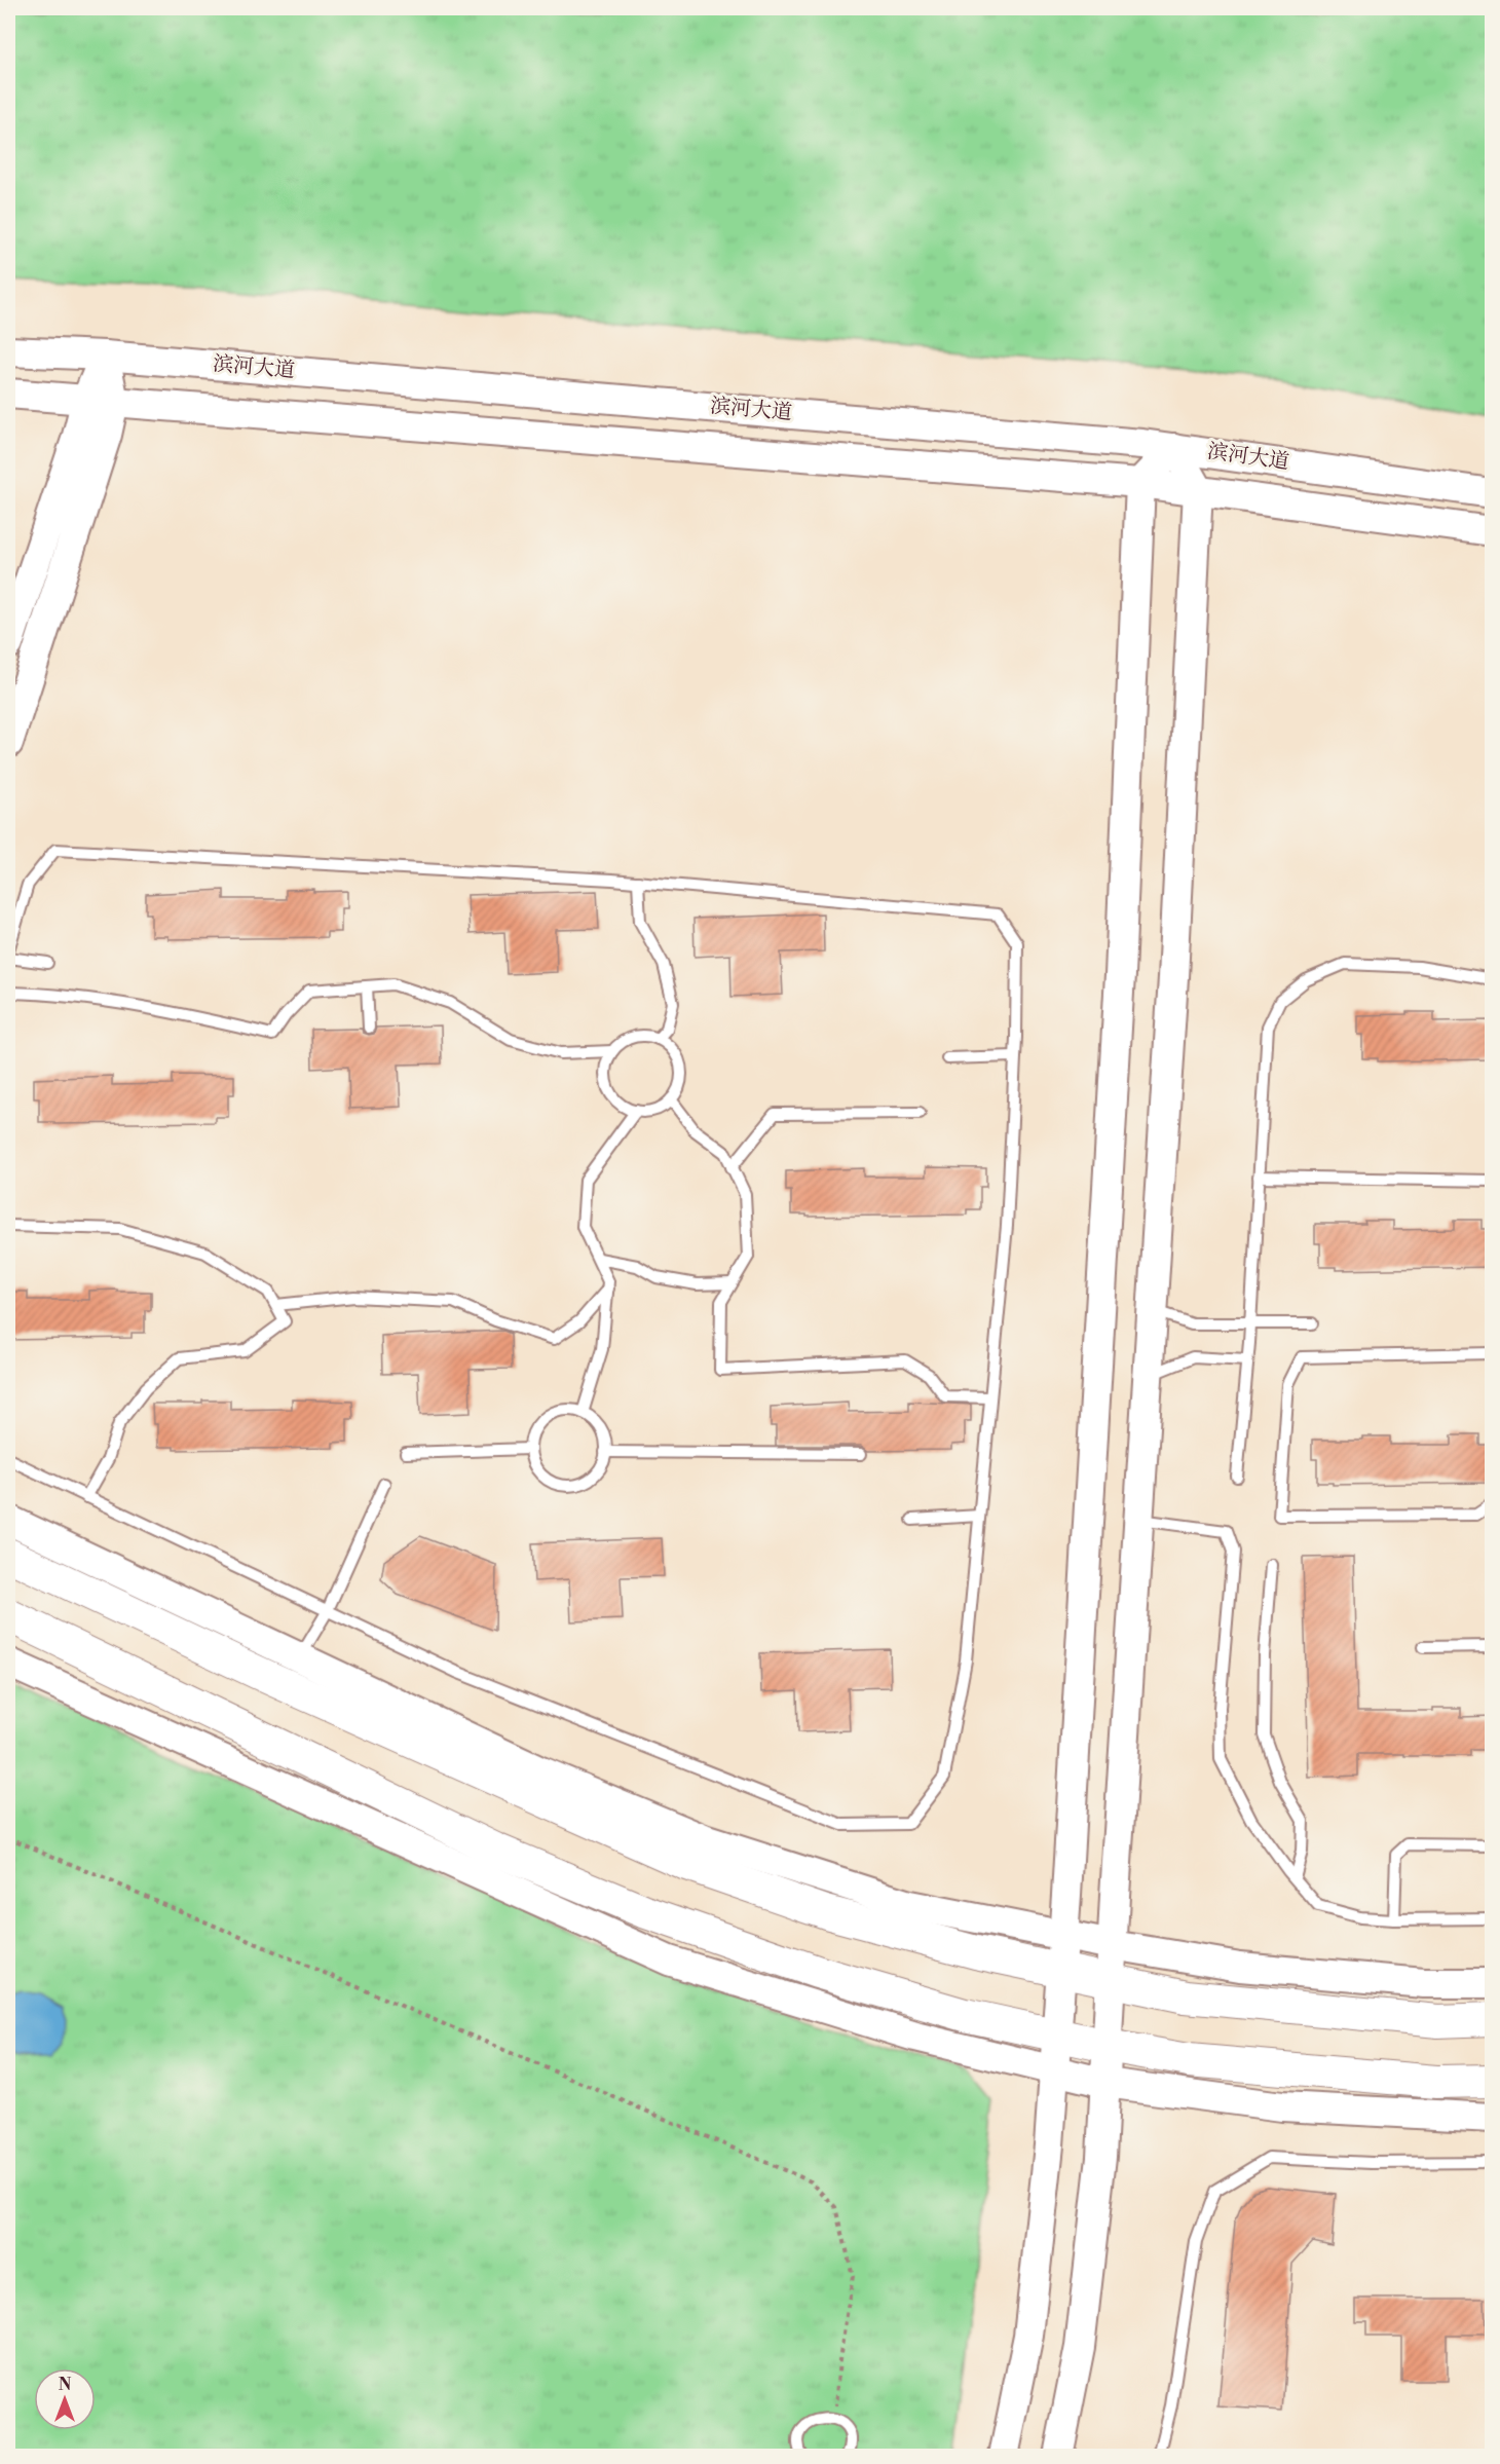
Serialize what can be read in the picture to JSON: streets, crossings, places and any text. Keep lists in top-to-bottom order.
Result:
{
  "streets": {
    "street": ["滨河大道"]
  },
  "north": "top"
}
